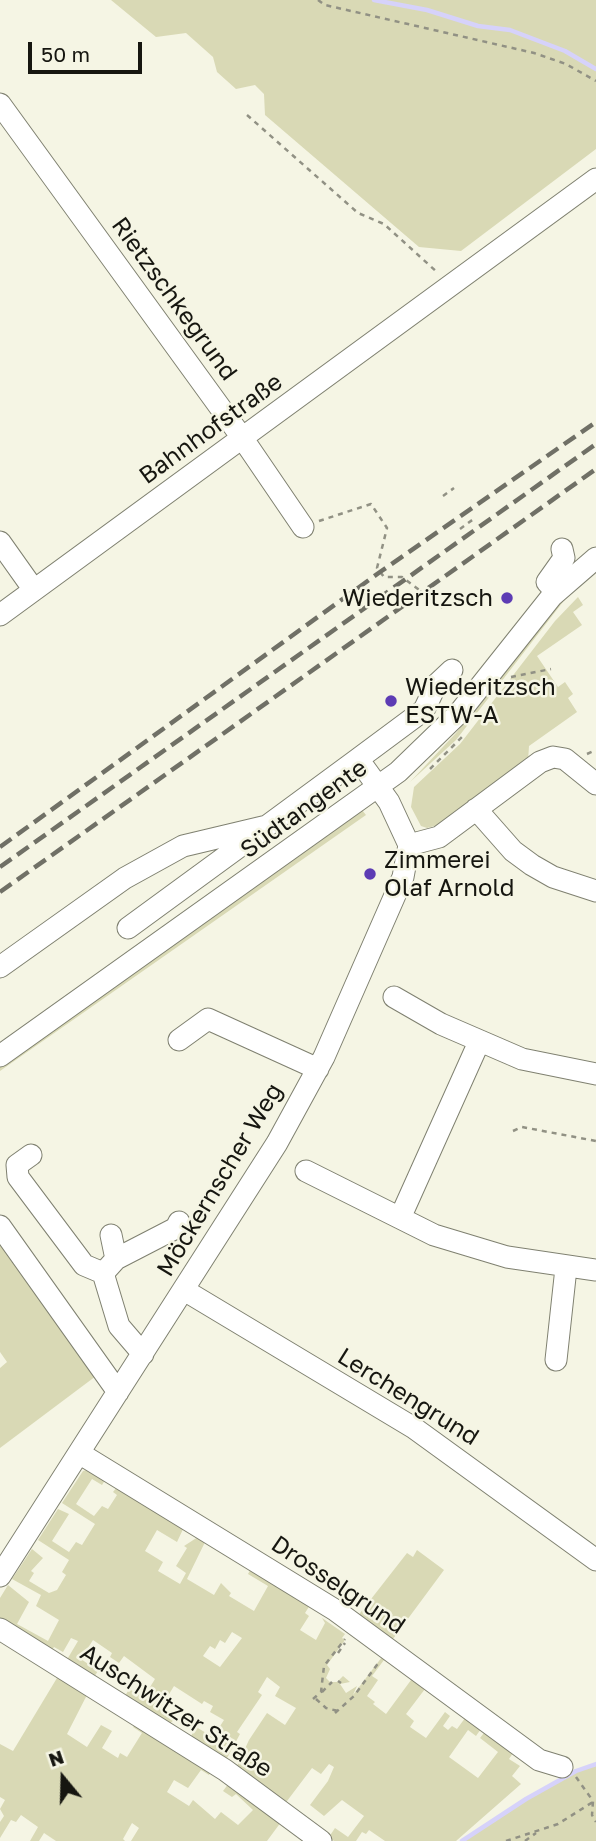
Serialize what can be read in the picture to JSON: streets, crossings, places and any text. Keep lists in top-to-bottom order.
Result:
{
  "streets": {
    "street": [
      "Rietzschkegrund",
      "Bahnhofstraße",
      "Südtangente",
      "Möckernscher Weg",
      "Lerchengrund",
      "Drosselgrund",
      "Auschwitzer Straße"
    ]
  },
  "crossings": [
    ["Rietzschkegrund", "Bahnhofstraße"],
    ["Möckernscher Weg", "Lerchengrund"],
    ["Möckernscher Weg", "Drosselgrund"]
  ],
  "places": ["Wiederitzsch", "Wiederitzsch ESTW-A", "Zimmerei Olaf Arnold"],
  "scale_bar": "50 m",
  "north": "top"
}
